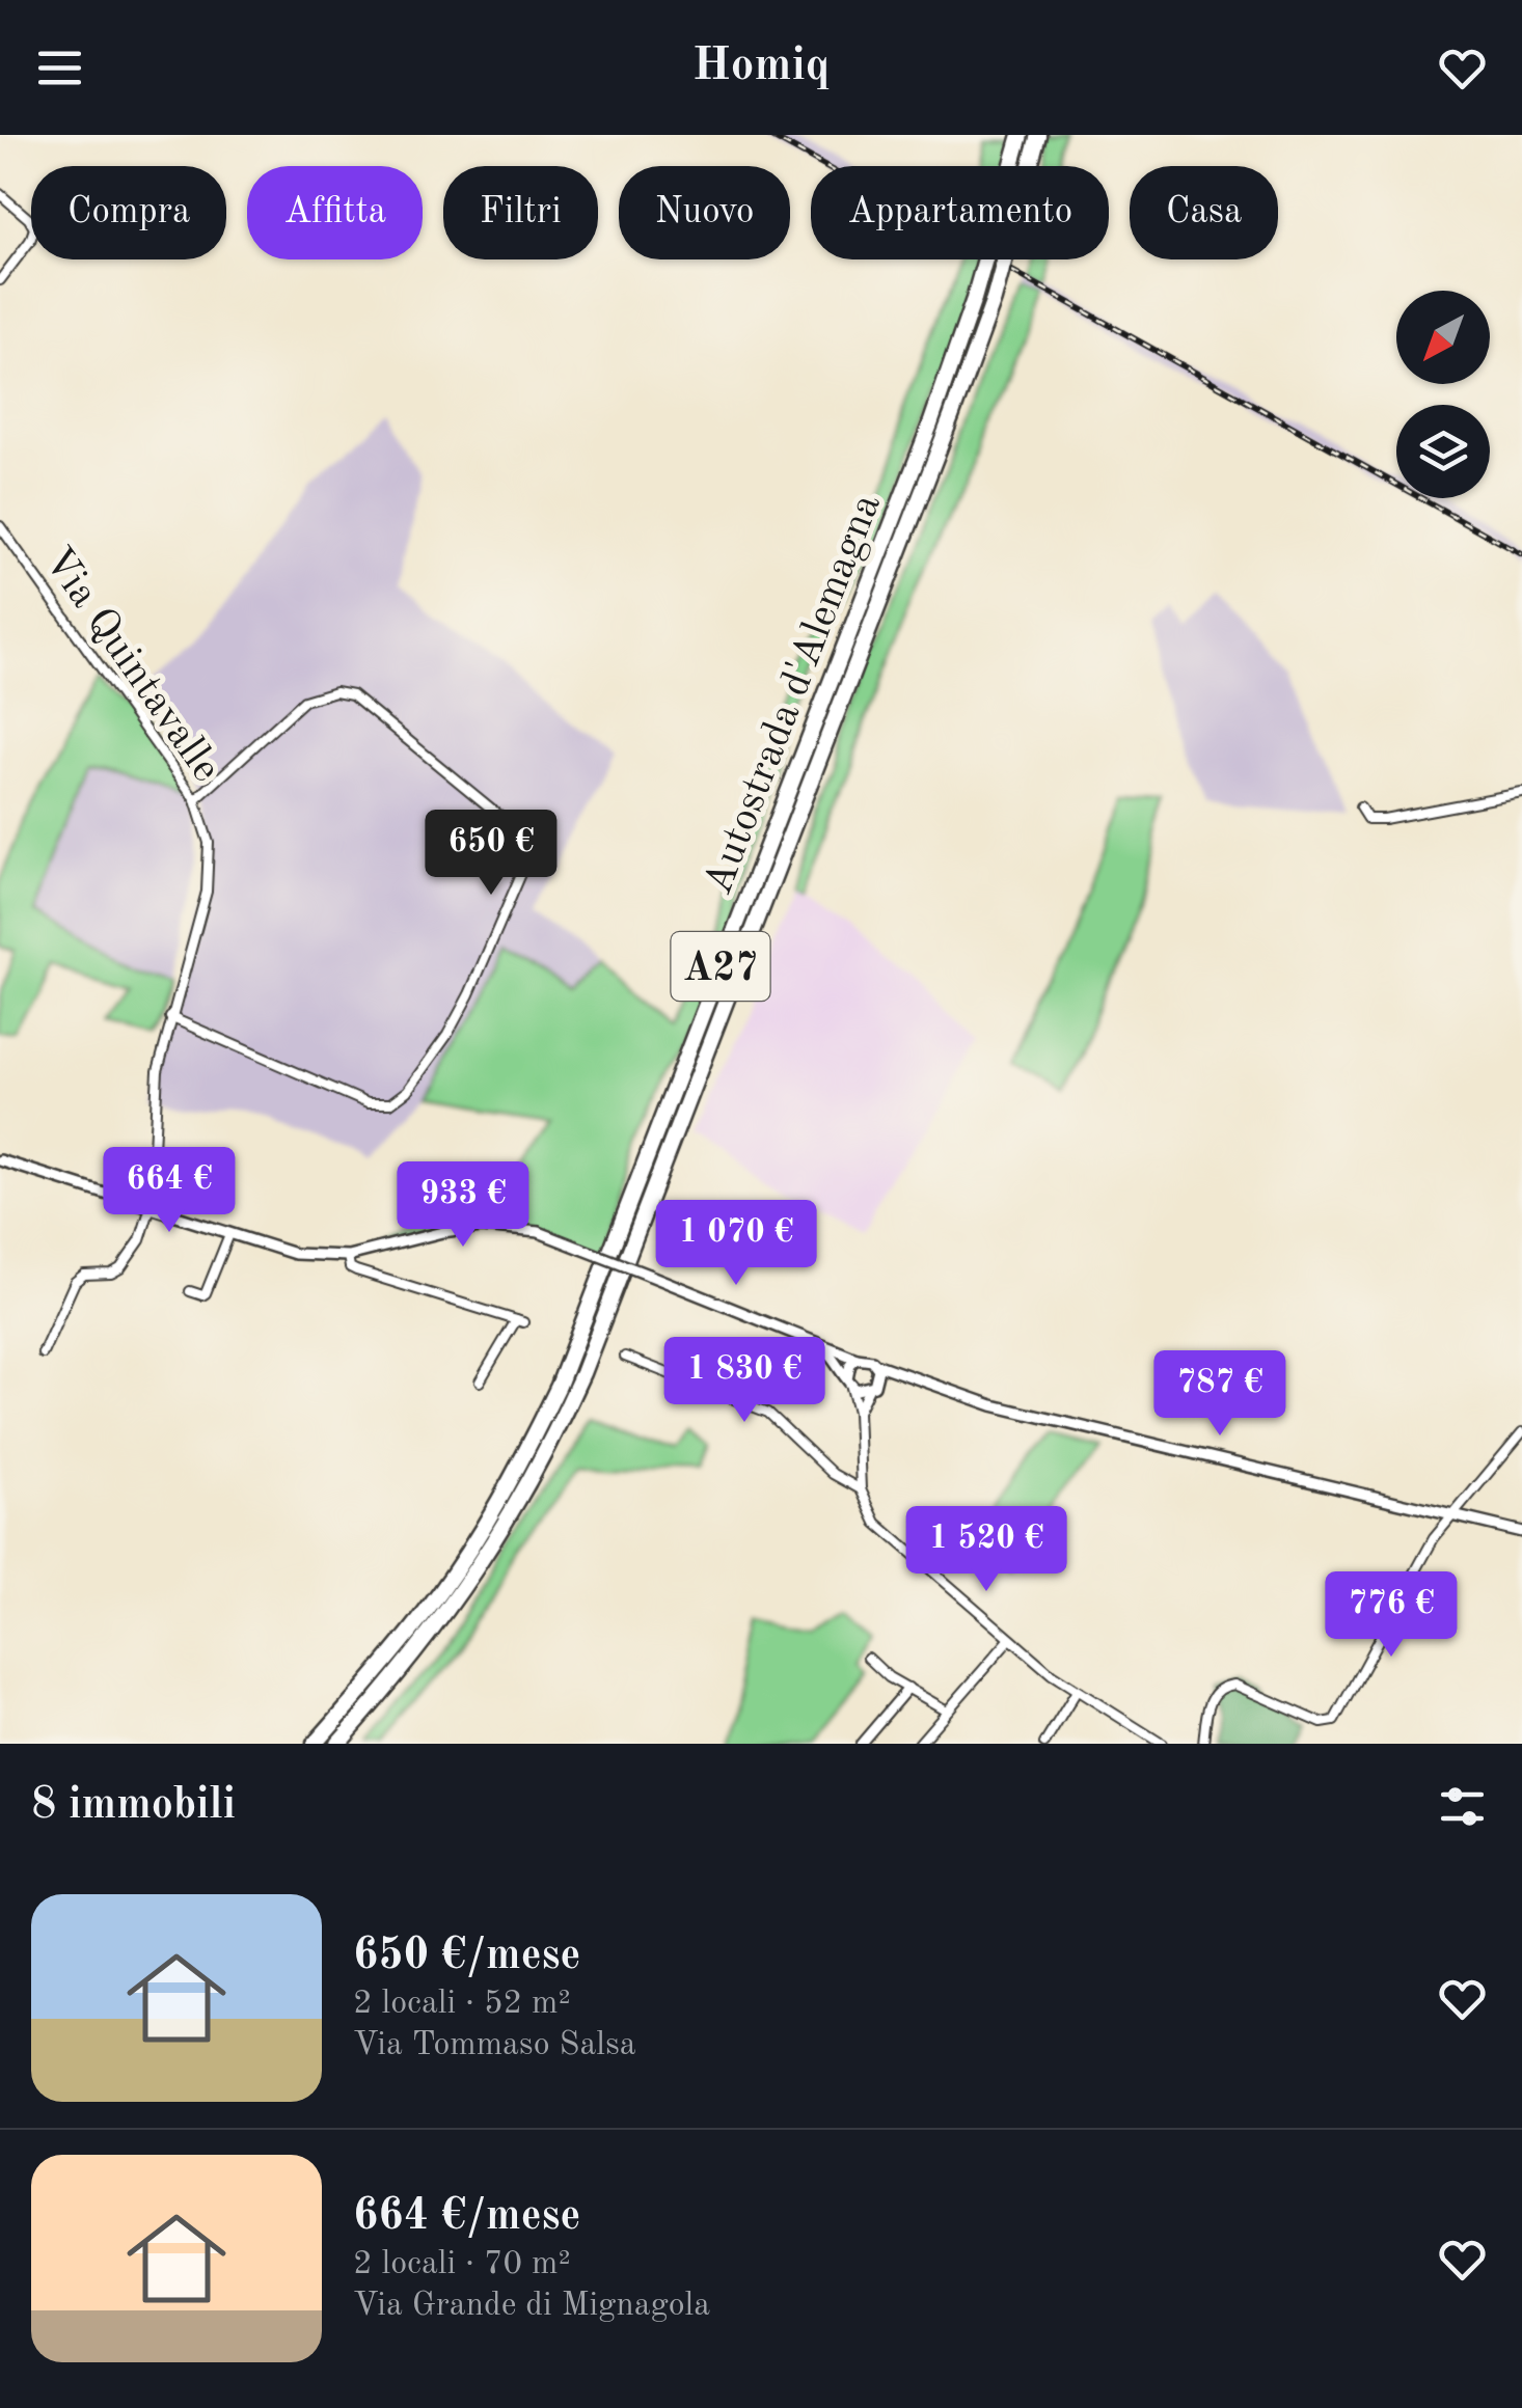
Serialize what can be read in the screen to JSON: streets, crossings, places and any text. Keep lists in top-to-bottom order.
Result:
{
  "streets": {
    "highway": ["Autostrada d'Alemagna", "A27"],
    "street": ["Via Quintavalle"]
  },
  "north": "bottom left",
  "page": {
    "header": "Homiq",
    "chip": [
      "Compra",
      "Affitta",
      "Filtri",
      "Nuovo",
      "Appartamento",
      "Casa"
    ],
    "price": [
      "650 €",
      "664 €",
      "933 €",
      "1 070 €",
      "1 830 €",
      "787 €",
      "1 520 €",
      "776 €"
    ],
    "heading": "8 immobili",
    "list": [
      {
        "name": "650 €/mese",
        "note": "2 locali · 52 m² · Via Tommaso Salsa"
      },
      {
        "name": "664 €/mese",
        "note": "2 locali · 70 m² · Via Grande di Mignagola"
      }
    ]
  }
}
